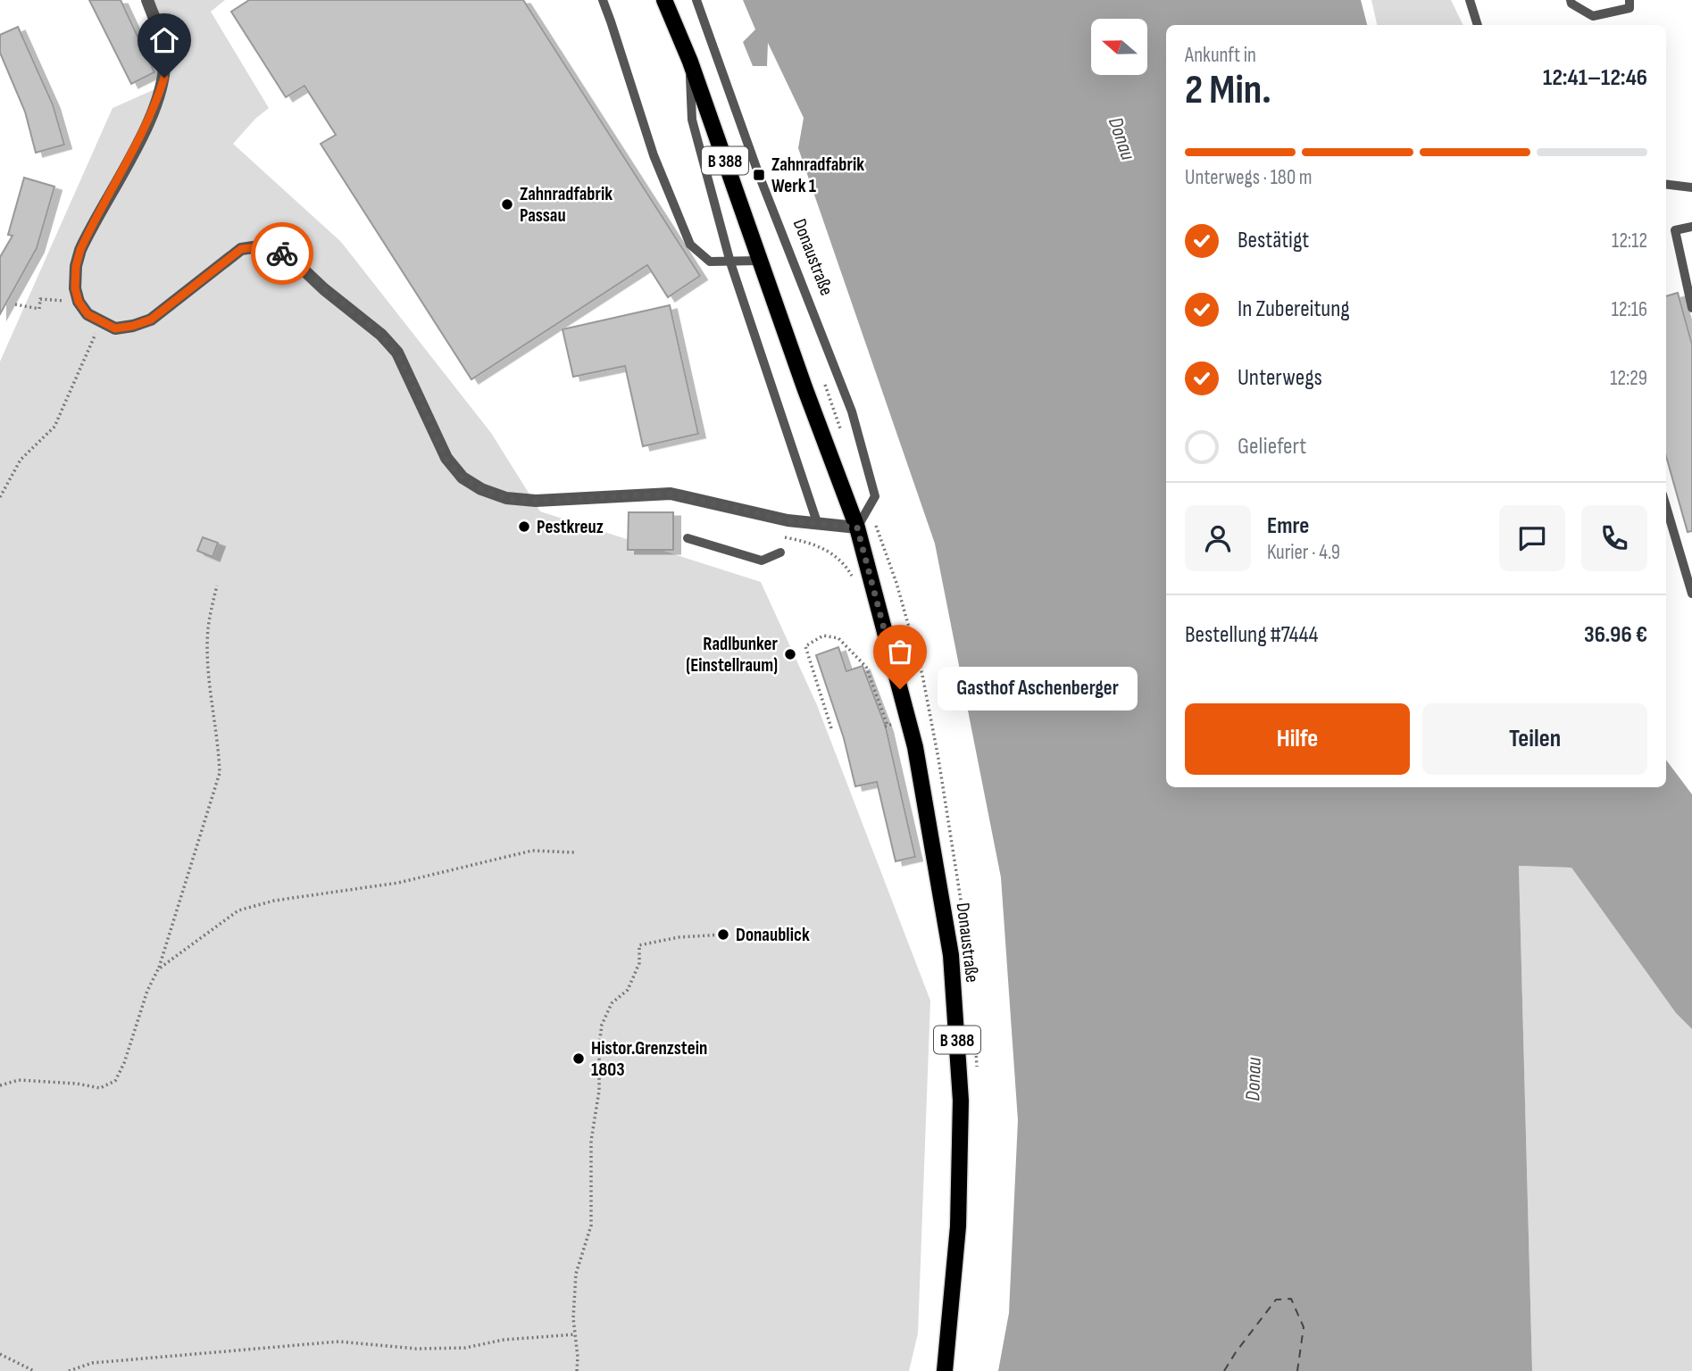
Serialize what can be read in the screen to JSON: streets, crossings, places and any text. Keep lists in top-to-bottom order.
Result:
{
  "streets": {
    "main road": ["B 388", "Donaustraße"]
  },
  "water": ["Donau"],
  "places": {
    "transit": ["Zahnradfabrik Werk 1"],
    "other": [
      "Zahnradfabrik Passau",
      "Pestkreuz",
      "Radlbunker (Einstellraum)",
      "Gasthof Aschenberger",
      "Donaublick",
      "Histor.Grenzstein 1803"
    ]
  },
  "north": "left",
  "page": {
    "heading": ["2 Min.", "Ankunft in", "12:41–12:46"],
    "panel": [
      "Emre",
      "Kurier · 4.9",
      "Bestellung #7444",
      "36.96 €"
    ],
    "bar": "Unterwegs · 180 m",
    "list": [
      ["Bestätigt", "12:12"],
      ["In Zubereitung", "12:16"],
      ["Unterwegs", "12:29"],
      "Geliefert"
    ],
    "bubble": "Gasthof Aschenberger",
    "buttons": ["Hilfe", "Teilen"]
  }
}
